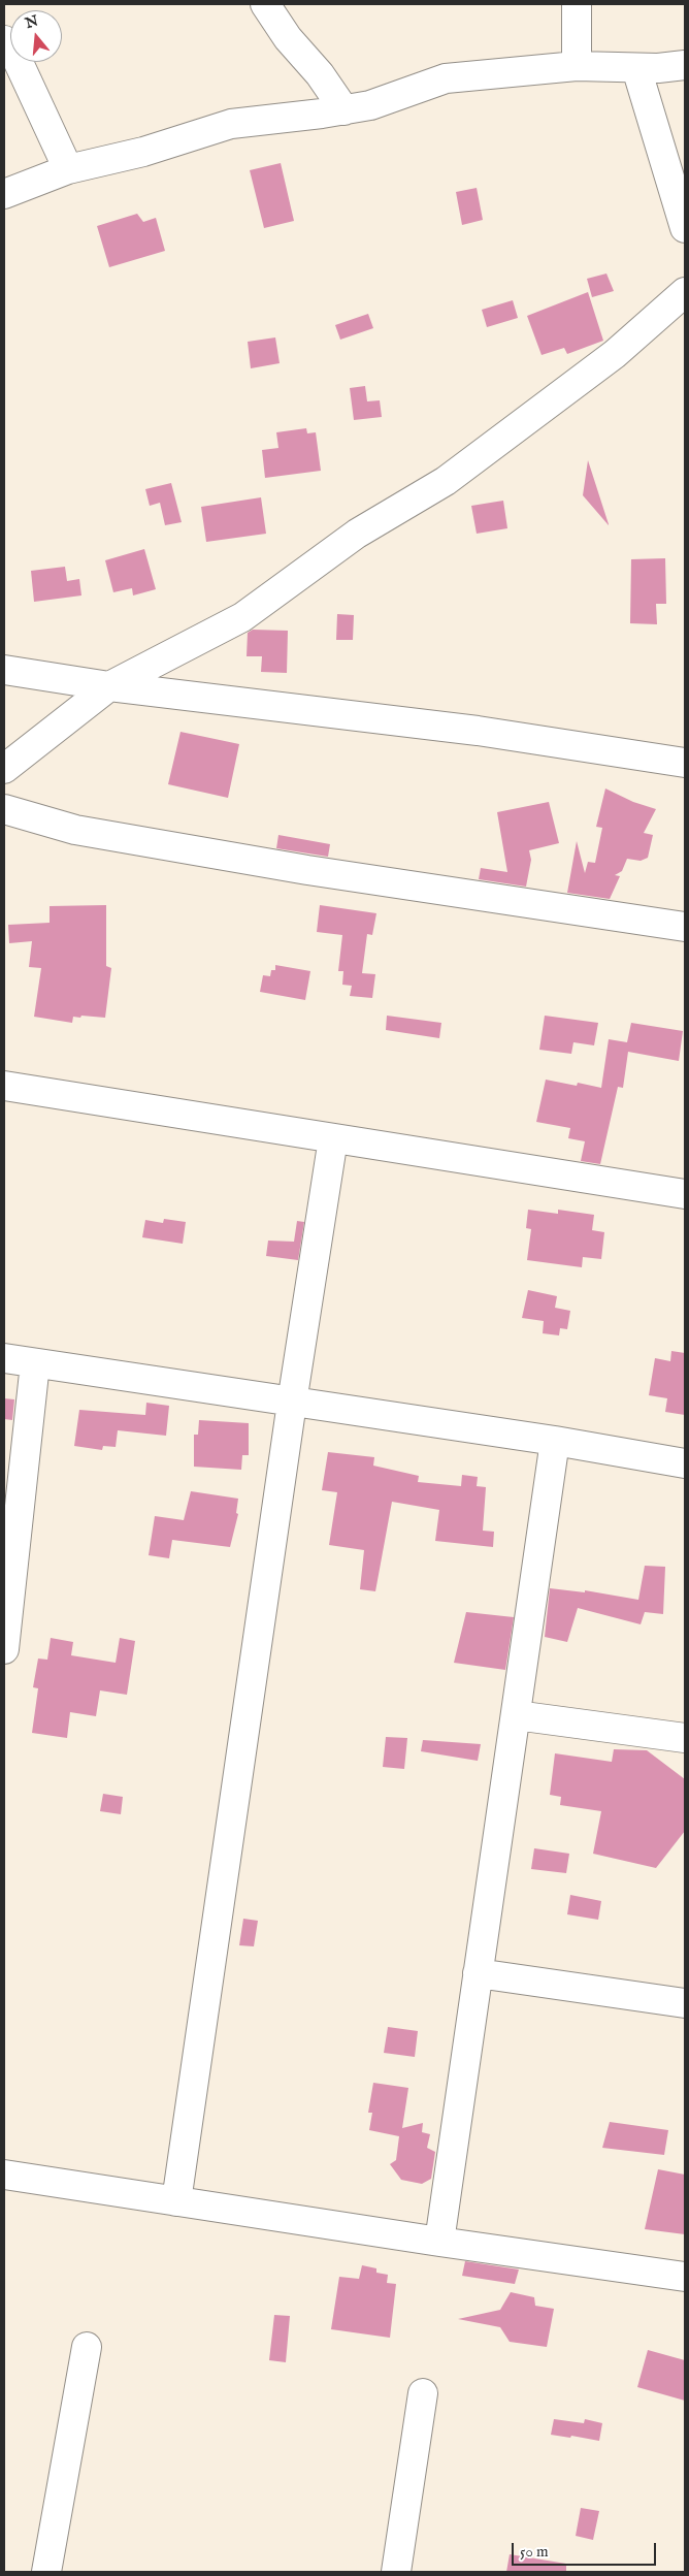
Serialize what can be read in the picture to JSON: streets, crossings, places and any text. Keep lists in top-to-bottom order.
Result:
{
  "scale_bar": "50 m",
  "north": "top"
}
